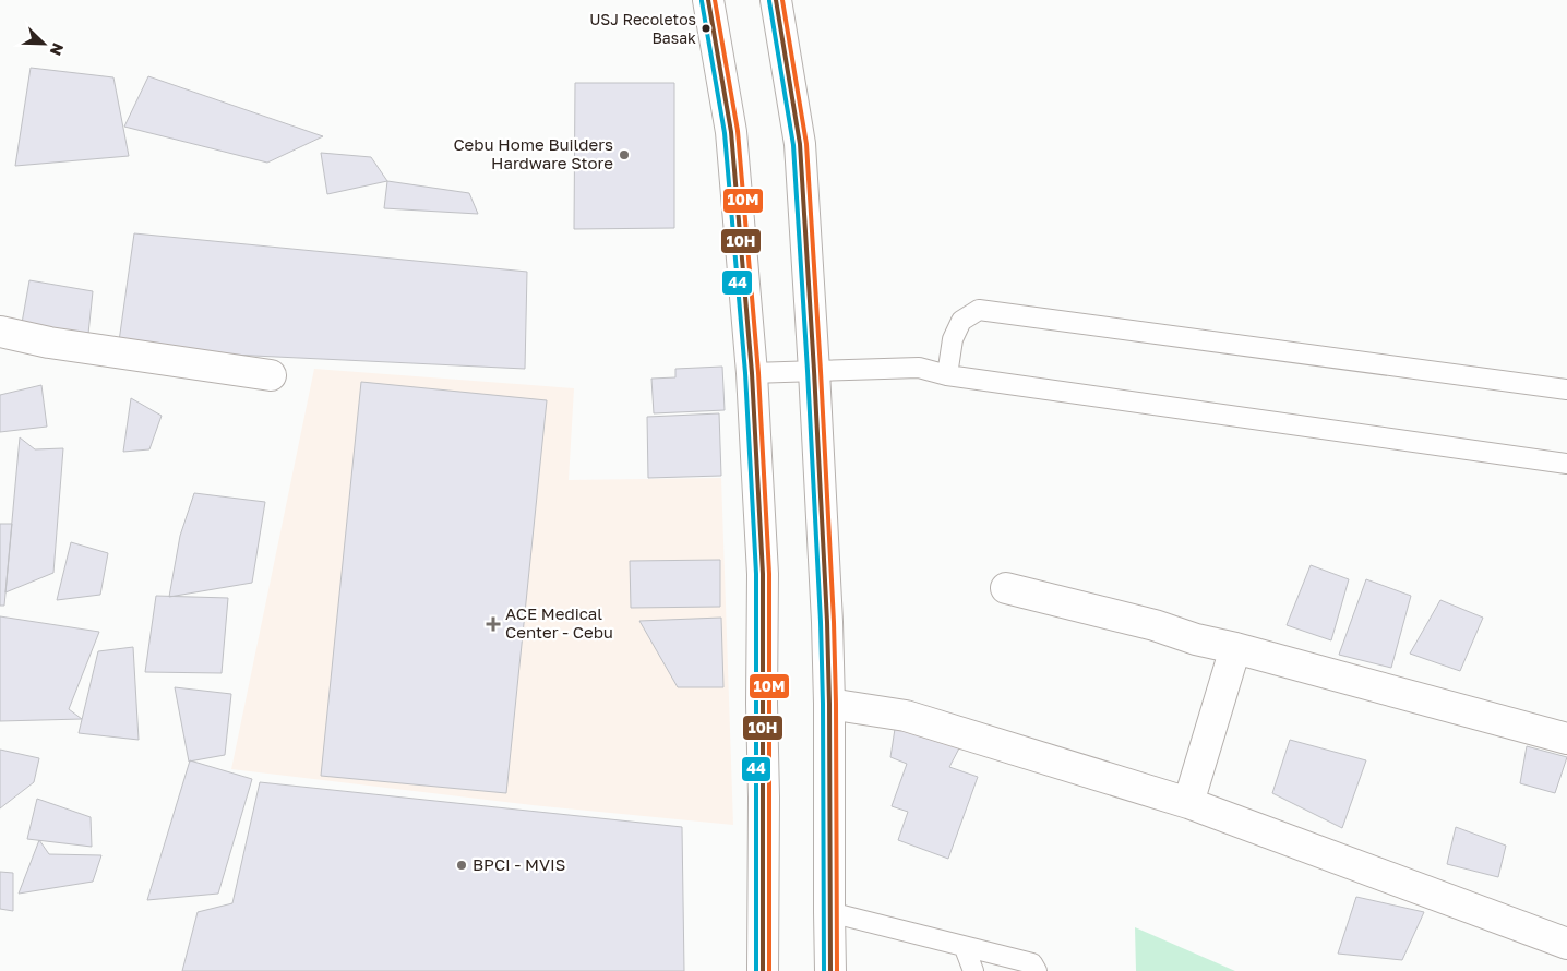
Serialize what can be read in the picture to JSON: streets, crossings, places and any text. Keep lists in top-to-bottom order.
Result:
{
  "places": {
    "other": ["USJ Recoletos Basak", "Cebu Home Builders Hardware Store", "BPCI - MVIS"],
    "health": ["ACE Medical Center - Cebu"]
  },
  "lines": ["transit line 10H", "transit line 10M", "transit line 44"],
  "north": "bottom right"
}
